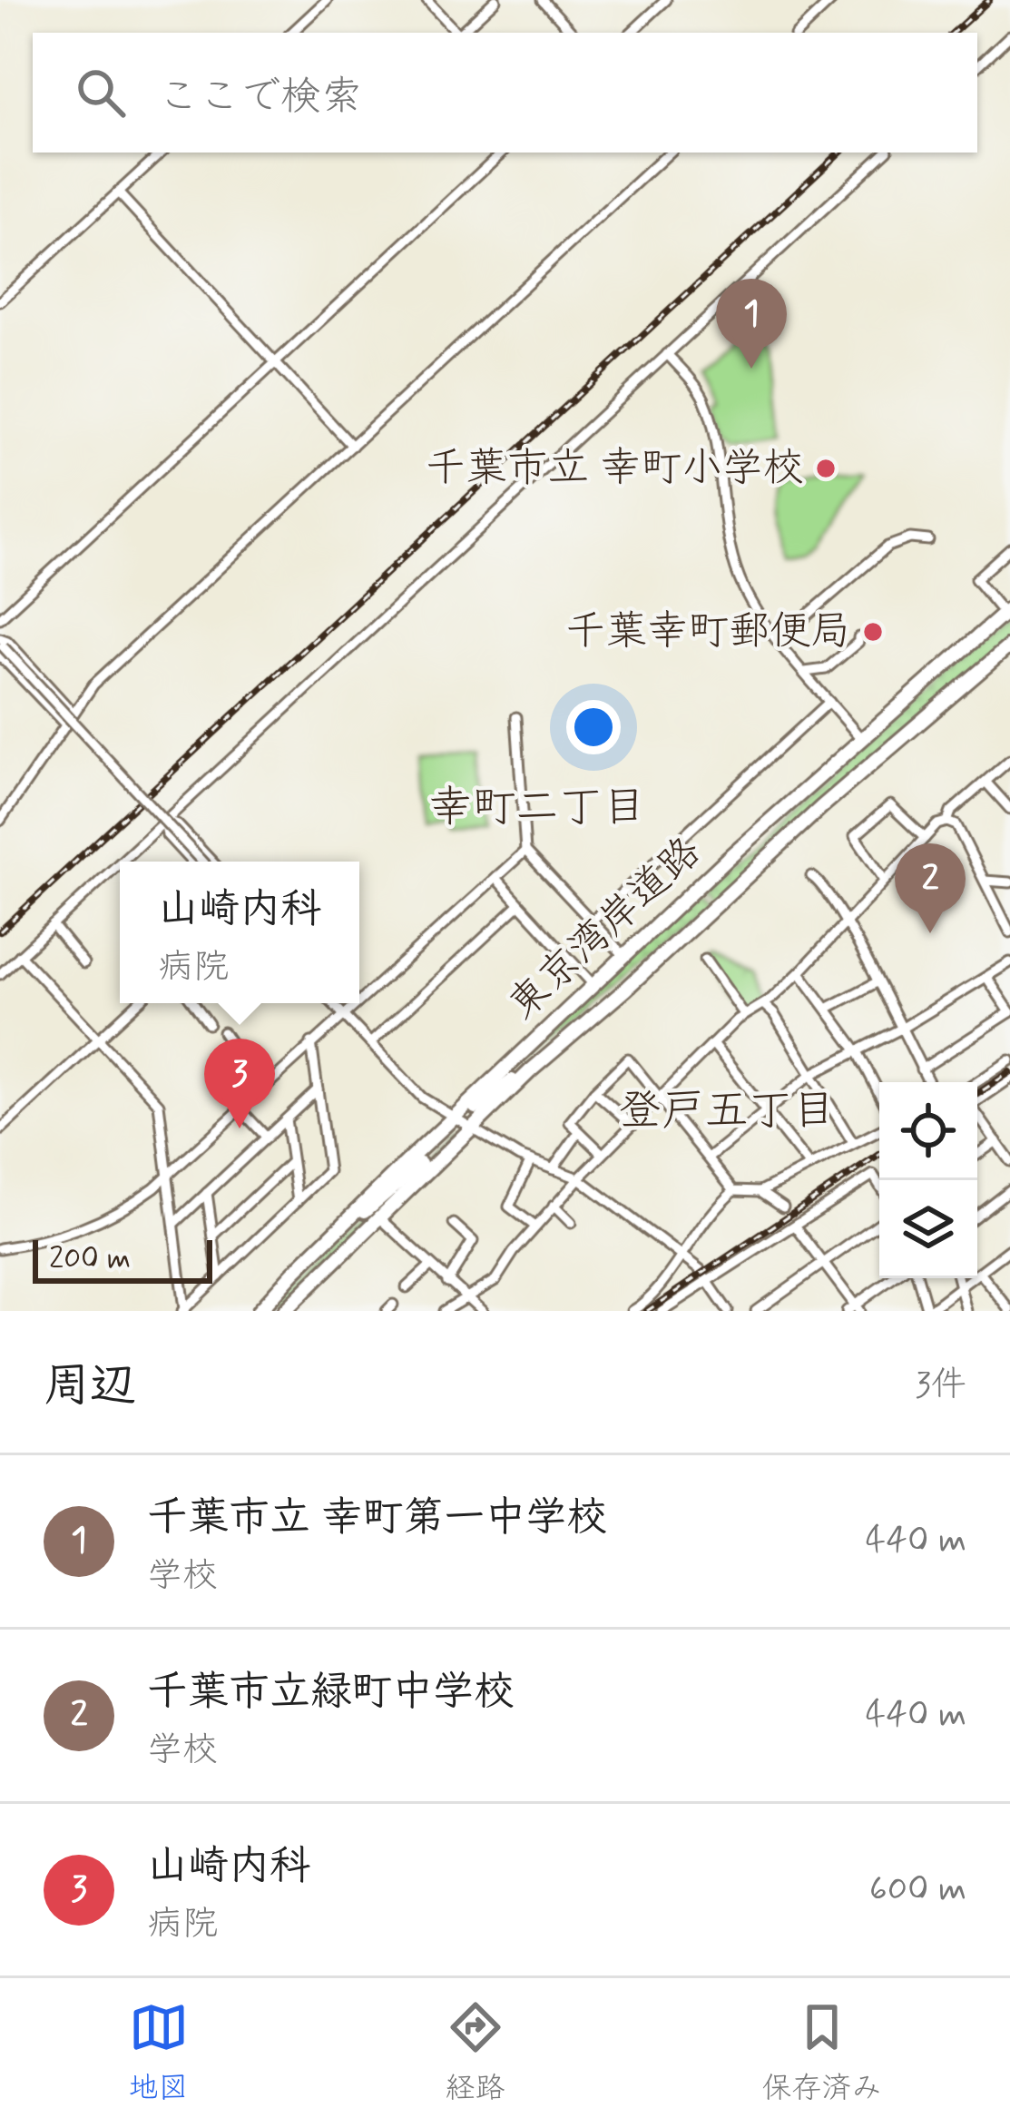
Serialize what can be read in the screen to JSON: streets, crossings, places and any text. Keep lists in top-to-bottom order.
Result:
{
  "streets": {
    "highway": ["東京湾岸道路"]
  },
  "districts": ["幸町二丁目", "登戸五丁目"],
  "places": ["千葉市立 幸町小学校", "千葉幸町郵便局"],
  "scale_bar": "200 m",
  "page": {
    "search": "ここで検索",
    "pins": ["1", "2", "3"],
    "popup": ["山崎内科", "病院"],
    "scale": "200 m",
    "heading": ["周辺", "3件"],
    "list": [
      {
        "mark": "1",
        "name": "千葉市立 幸町第一中学校",
        "note": "学校",
        "value": "440 m"
      },
      {
        "mark": "2",
        "name": "千葉市立緑町中学校",
        "note": "学校",
        "value": "440 m"
      },
      {
        "mark": "3",
        "name": "山崎内科",
        "note": "病院",
        "value": "600 m"
      }
    ],
    "nav": ["地図", "経路", "保存済み"]
  }
}
